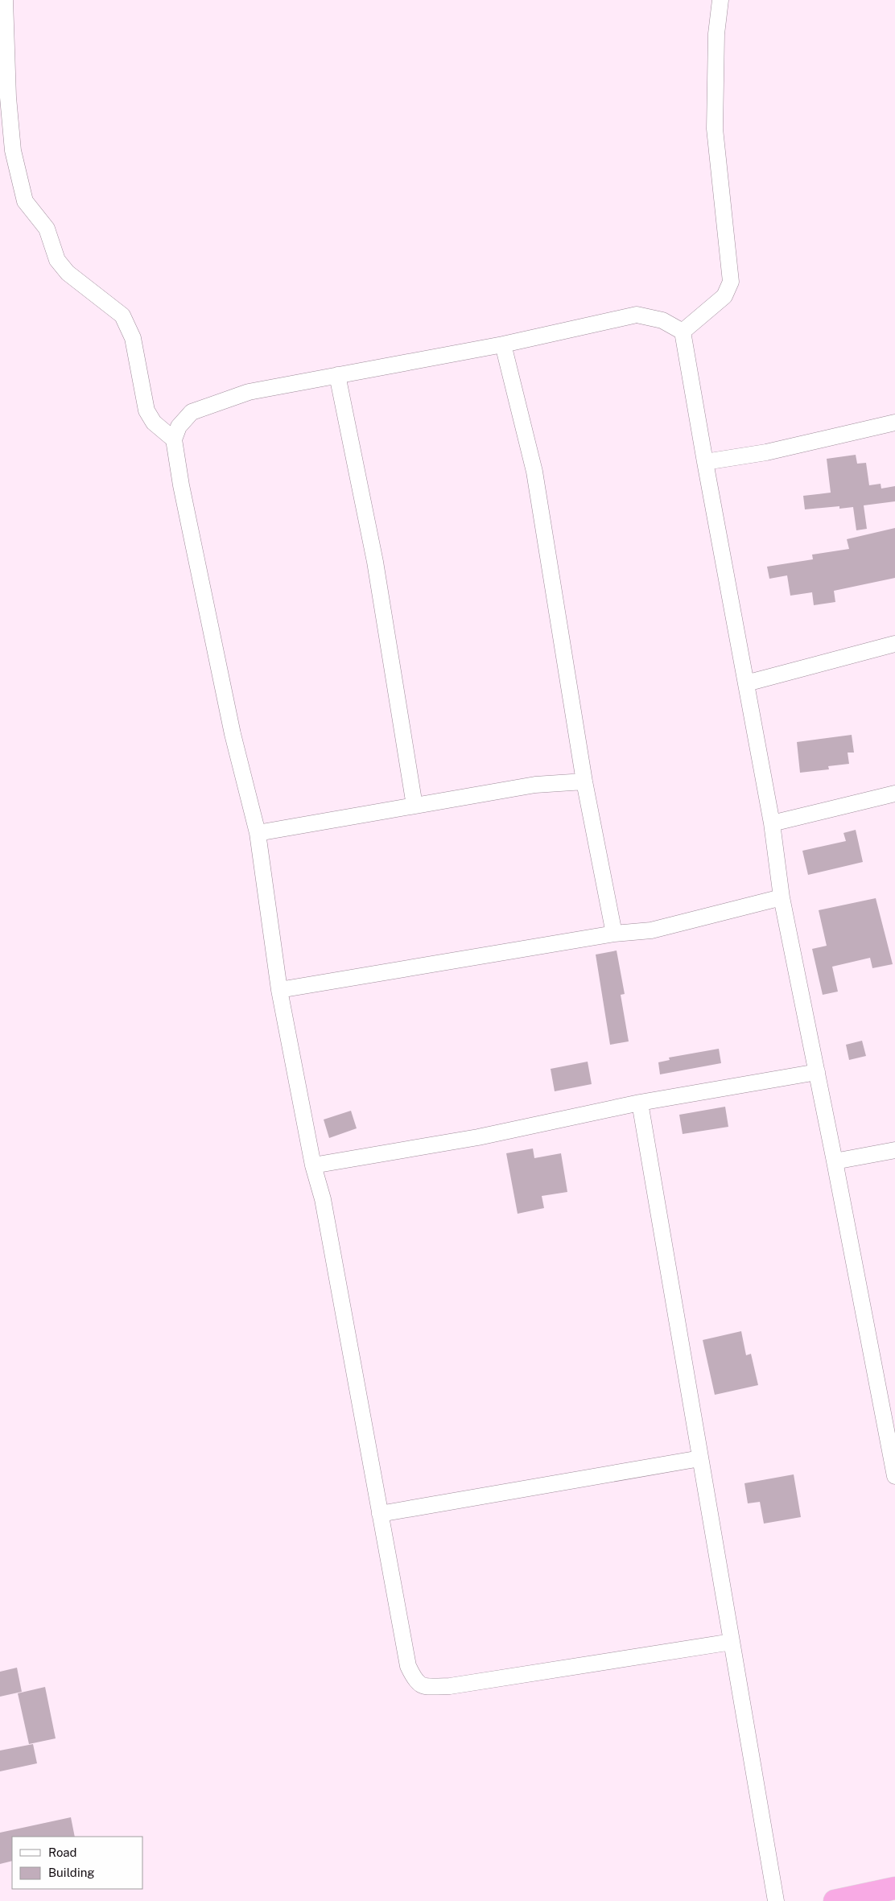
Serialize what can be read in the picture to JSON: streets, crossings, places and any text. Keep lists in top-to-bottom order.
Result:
{
  "legend": ["Road", "Building"]
}
